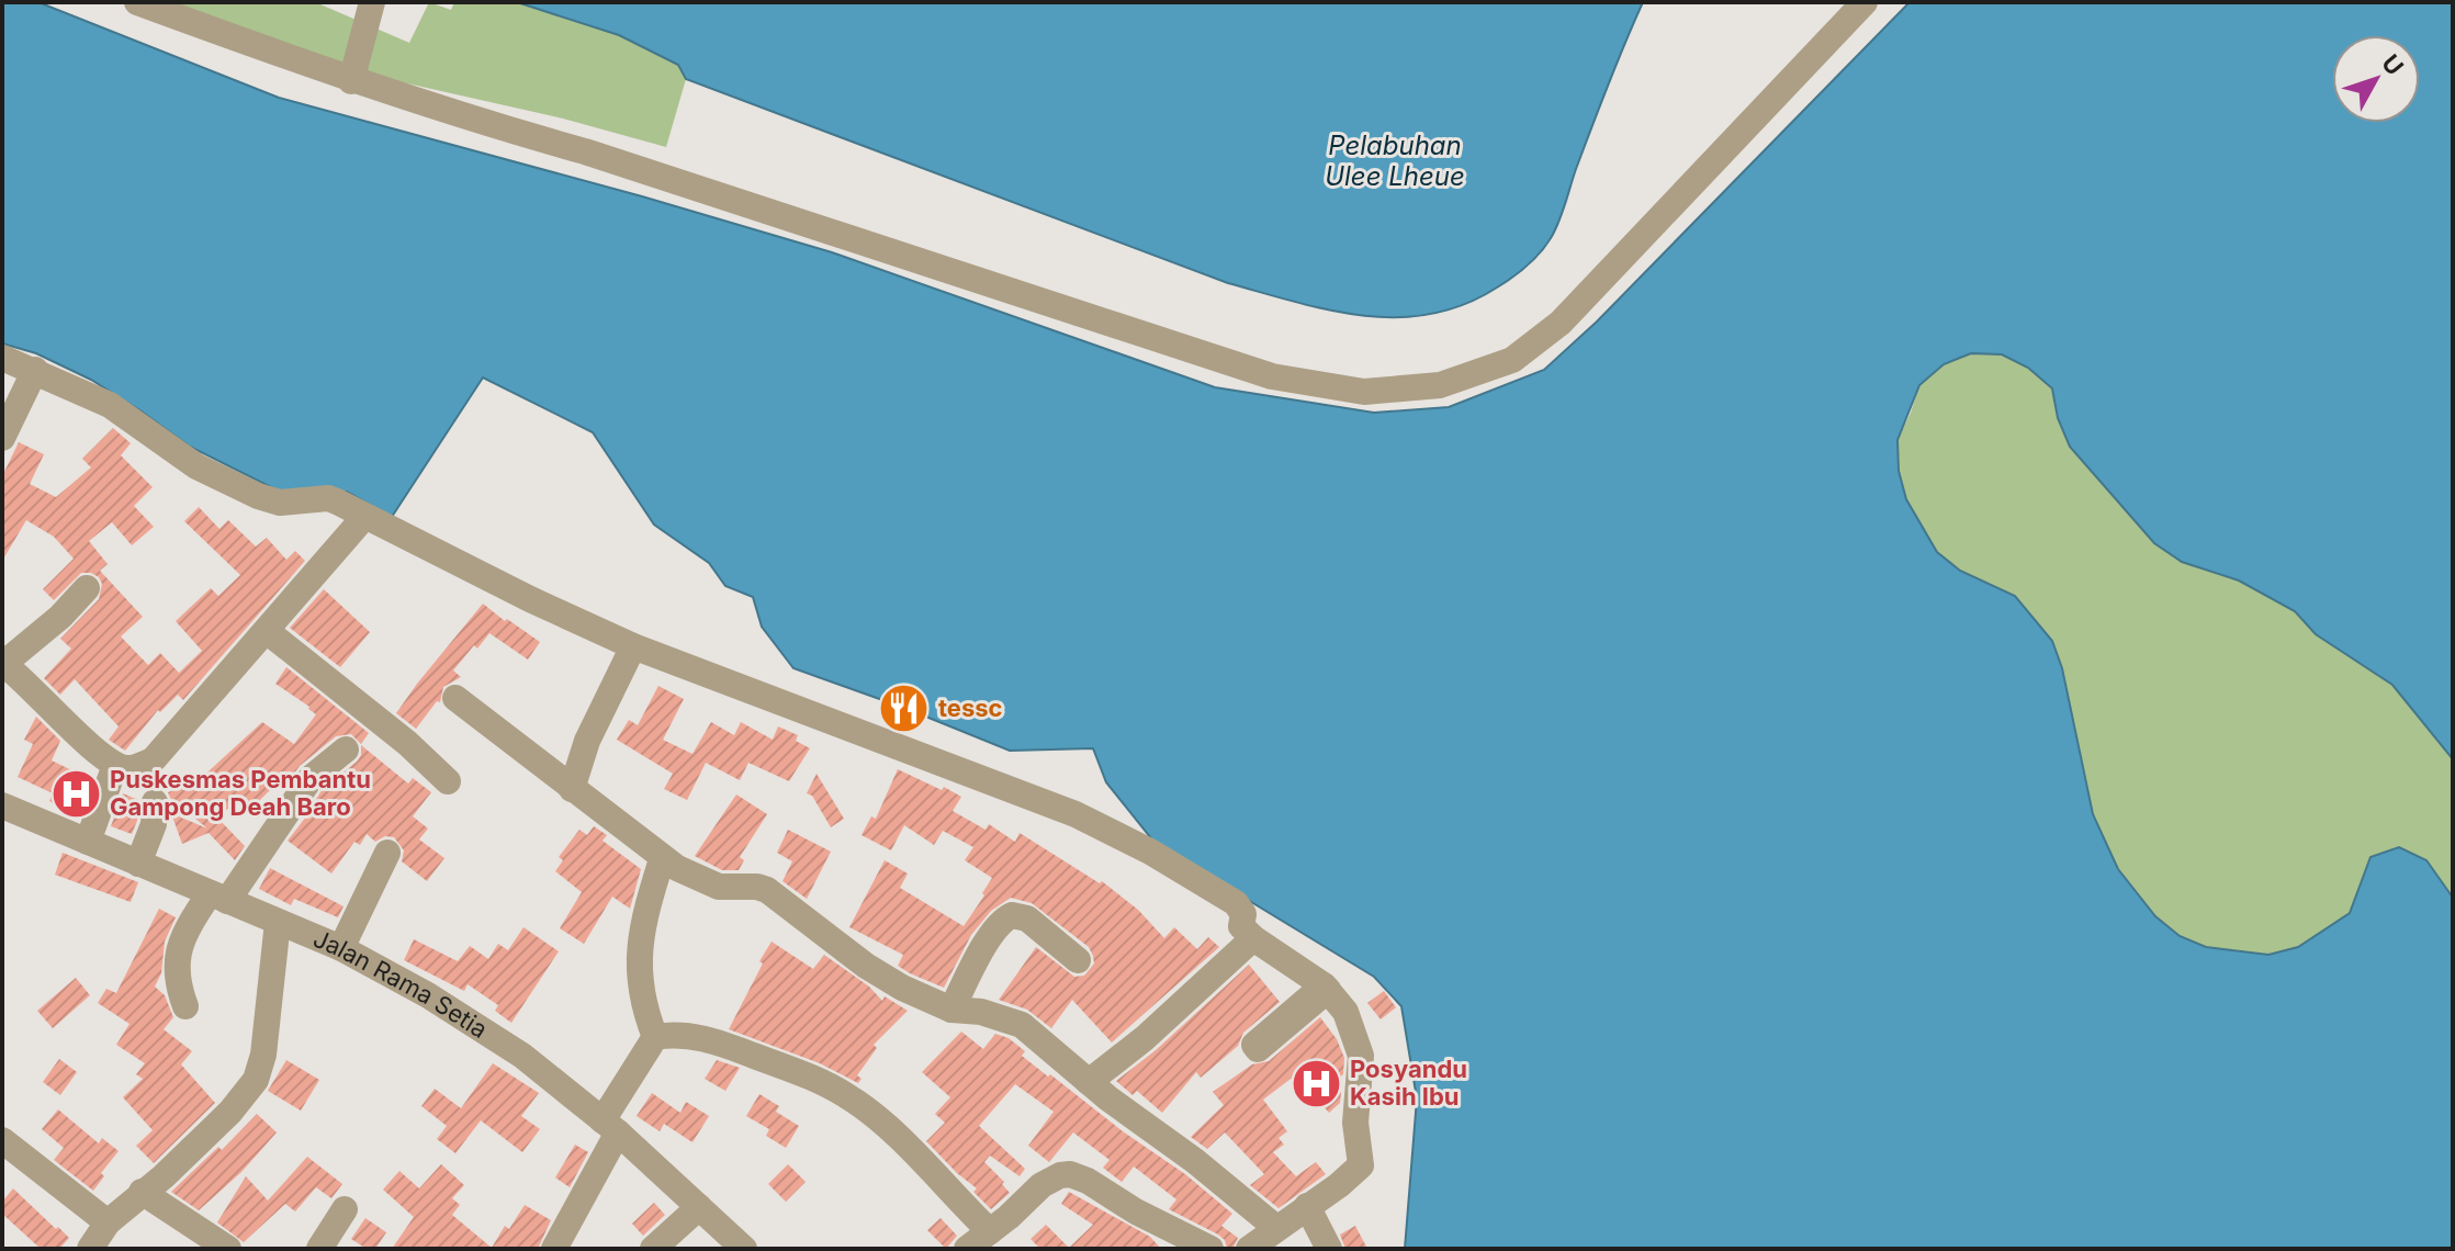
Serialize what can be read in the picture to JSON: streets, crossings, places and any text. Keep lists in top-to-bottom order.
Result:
{
  "streets": {
    "street": ["Jalan Rama Setia"]
  },
  "water": ["Pelabuhan Ulee Lheue"],
  "places": {
    "restaurant": ["tessc"],
    "hospital": ["Puskesmas Pembantu Gampong Deah Baro", "Posyandu Kasih Ibu"]
  },
  "north": "top right"
}
